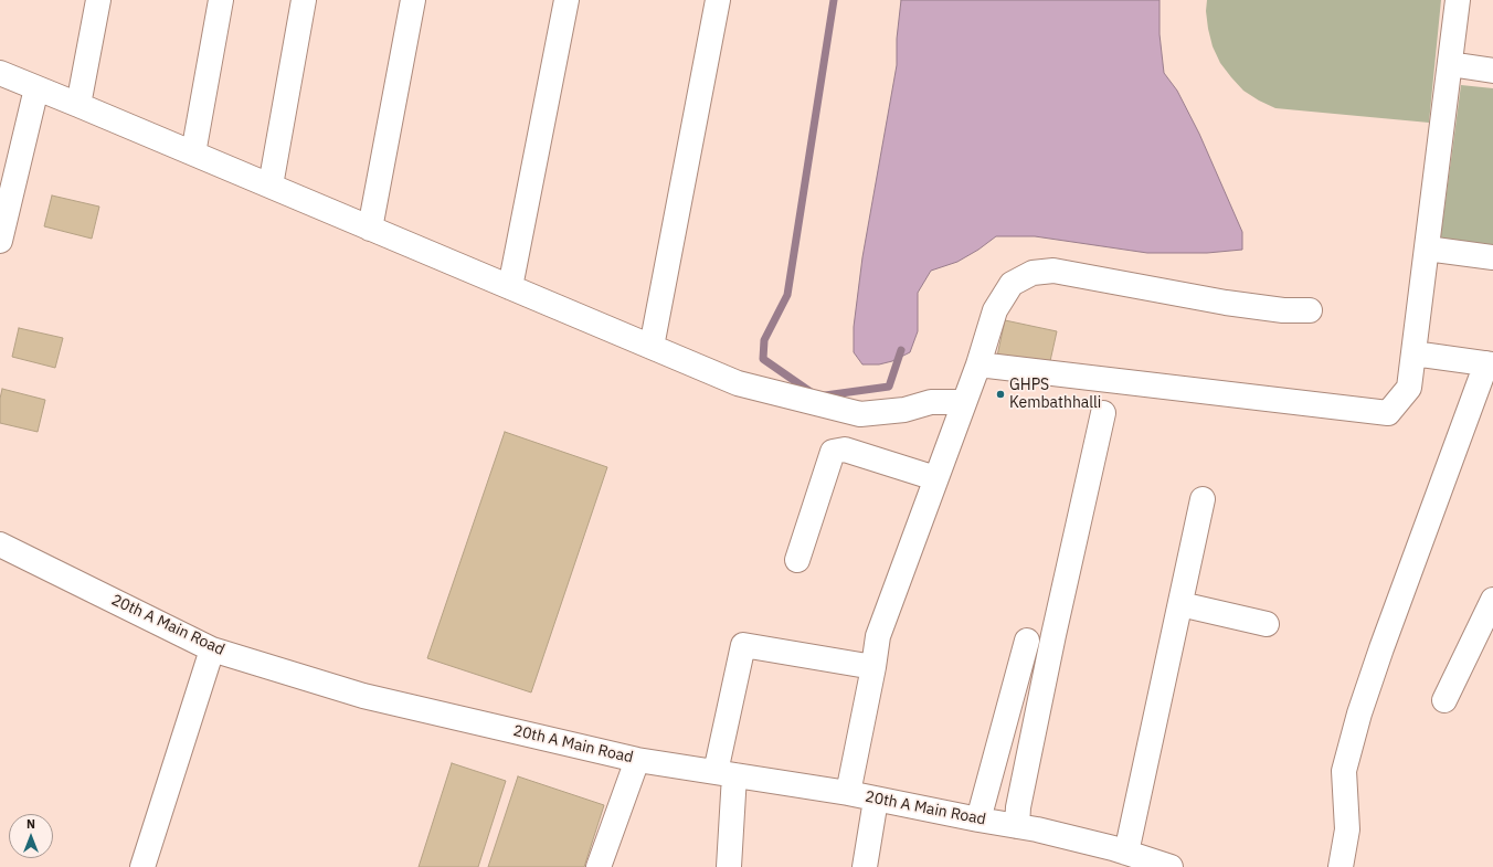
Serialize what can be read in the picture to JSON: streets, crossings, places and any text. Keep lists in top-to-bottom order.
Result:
{
  "streets": {
    "street": ["20th A Main Road"]
  },
  "places": ["GHPS Kembathhalli"],
  "north": "top"
}
